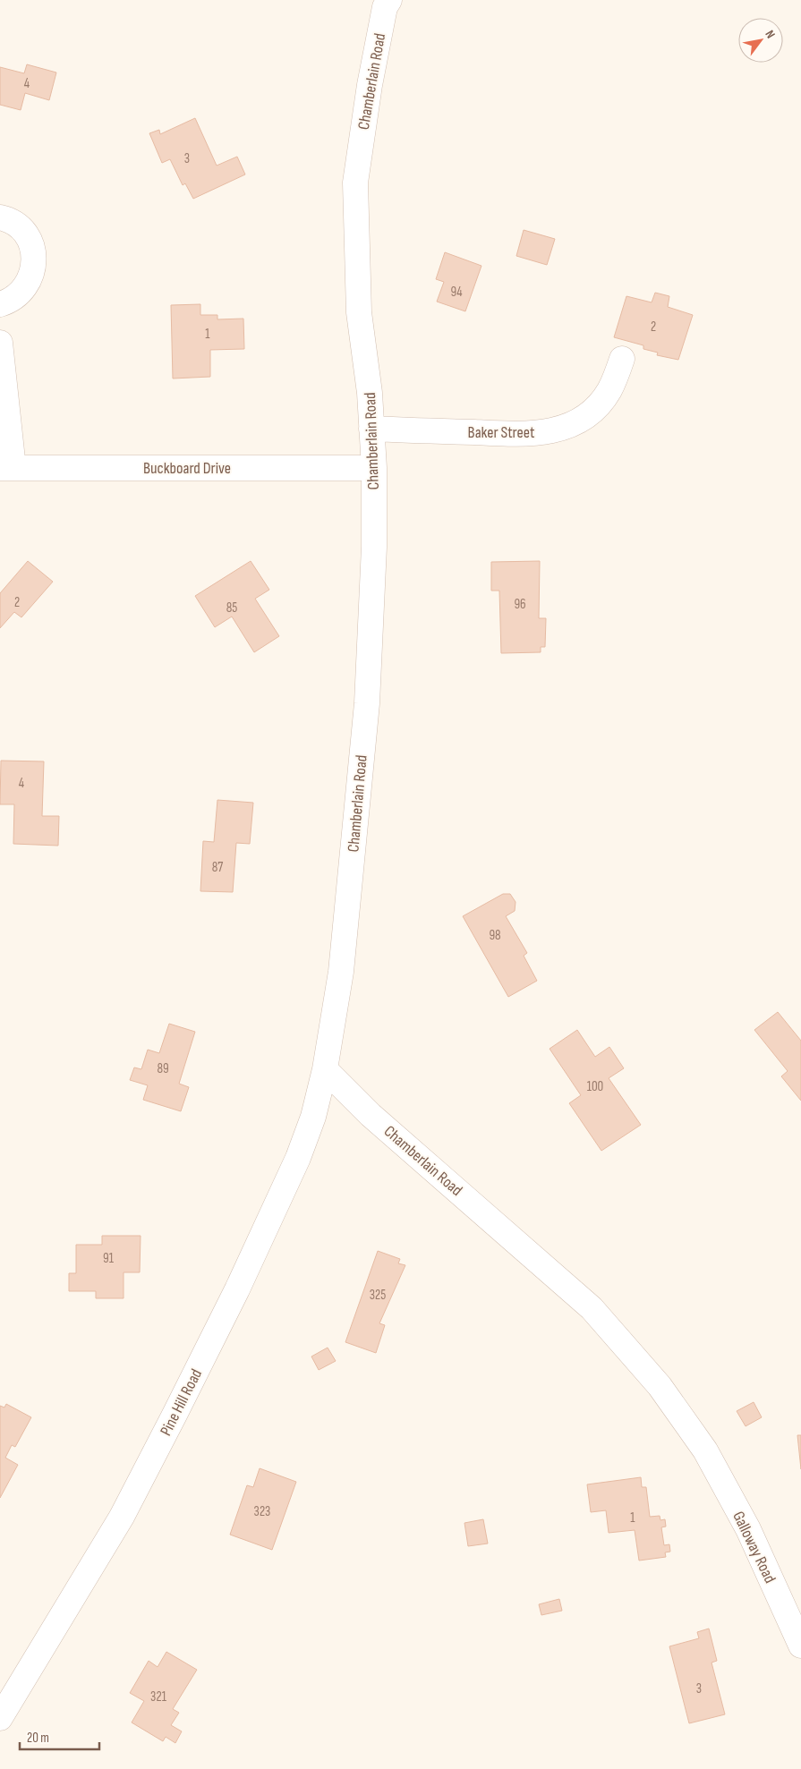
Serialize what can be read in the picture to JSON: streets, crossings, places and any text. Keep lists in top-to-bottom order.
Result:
{
  "streets": {
    "street": [
      "Chamberlain Road",
      "Baker Street",
      "Buckboard Drive",
      "Pine Hill Road",
      "Galloway Road"
    ]
  },
  "crossings": [
    ["Chamberlain Road", "Baker Street"],
    ["Chamberlain Road", "Buckboard Drive"],
    ["Chamberlain Road", "Pine Hill Road"],
    ["Chamberlain Road", "Galloway Road"]
  ],
  "house_numbers": [
    "4",
    "3",
    "94",
    "2",
    "1",
    "2",
    "96",
    "85",
    "4",
    "87",
    "98",
    "89",
    "100",
    "91",
    "325",
    "323",
    "1",
    "3",
    "321"
  ],
  "scale_bar": "20 m",
  "north": "top right"
}
